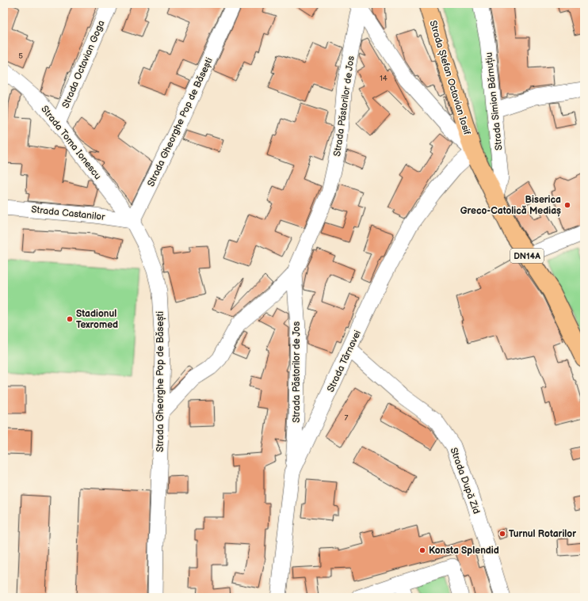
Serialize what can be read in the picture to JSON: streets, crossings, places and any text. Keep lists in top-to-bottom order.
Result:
{
  "streets": {
    "main road": ["Strada Ștefan Octavian Iosif", "DN14A"],
    "street": [
      "Strada Octavian Goga",
      "Strada Simion Bărnuțiu",
      "Strada Păstorilor de Jos",
      "Strada Gheorghe Pop de Băsești",
      "Strada Toma Ionescu",
      "Strada Castanilor",
      "Strada Târnavei",
      "Strada După Zid"
    ]
  },
  "crossings": [
    ["Strada Octavian Goga", "Strada Toma Ionescu"],
    ["Strada Ștefan Octavian Iosif", "DN14A"],
    ["Strada Ștefan Octavian Iosif", "Strada Târnavei"],
    ["Strada Simion Bărnuțiu", "DN14A"],
    ["Strada Păstorilor de Jos", "Strada Gheorghe Pop de Băsești"],
    ["Strada Păstorilor de Jos", "Strada Târnavei"],
    ["Strada Gheorghe Pop de Băsești", "Strada Toma Ionescu"],
    ["Strada Gheorghe Pop de Băsești", "Strada Castanilor"],
    ["Strada Toma Ionescu", "Strada Castanilor"],
    ["DN14A", "Strada Târnavei"],
    ["Strada Târnavei", "Strada După Zid"]
  ],
  "places": [
    "Biserica Greco-Catolică Mediaș",
    "Stadionul Texromed",
    "Turnul Rotarilor",
    "Konsta Splendid"
  ],
  "house_numbers": ["5", "14", "7"]
}
